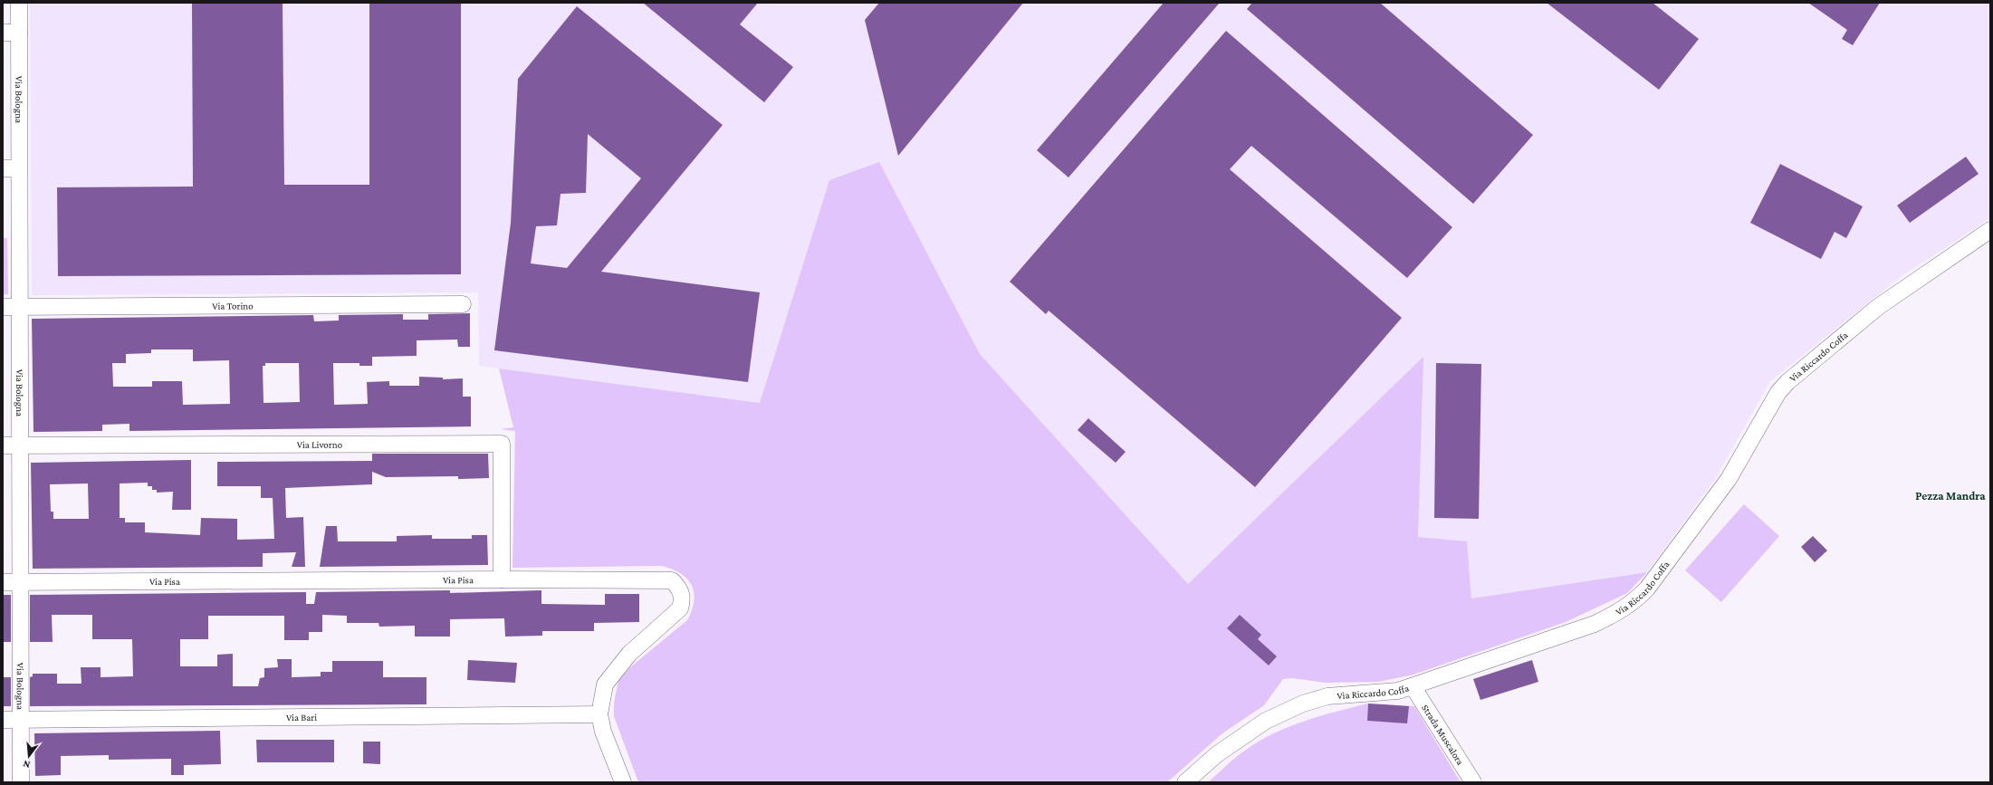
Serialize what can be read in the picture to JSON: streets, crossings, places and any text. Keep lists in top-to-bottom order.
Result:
{
  "streets": {
    "street": [
      "Via Bologna",
      "Via Torino",
      "Via Riccardo Coffa",
      "Via Livorno",
      "Via Pisa",
      "Via Bari",
      "Strada Muscalora"
    ]
  },
  "crossings": [
    ["Via Bologna", "Via Torino"],
    ["Via Bologna", "Via Livorno"],
    ["Via Bologna", "Via Pisa"],
    ["Via Bologna", "Via Bari"],
    ["Via Riccardo Coffa", "Strada Muscalora"],
    ["Via Livorno", "Via Pisa"],
    ["Via Pisa", "Via Bari"]
  ],
  "districts": ["Pezza Mandra"],
  "north": "bottom"
}
